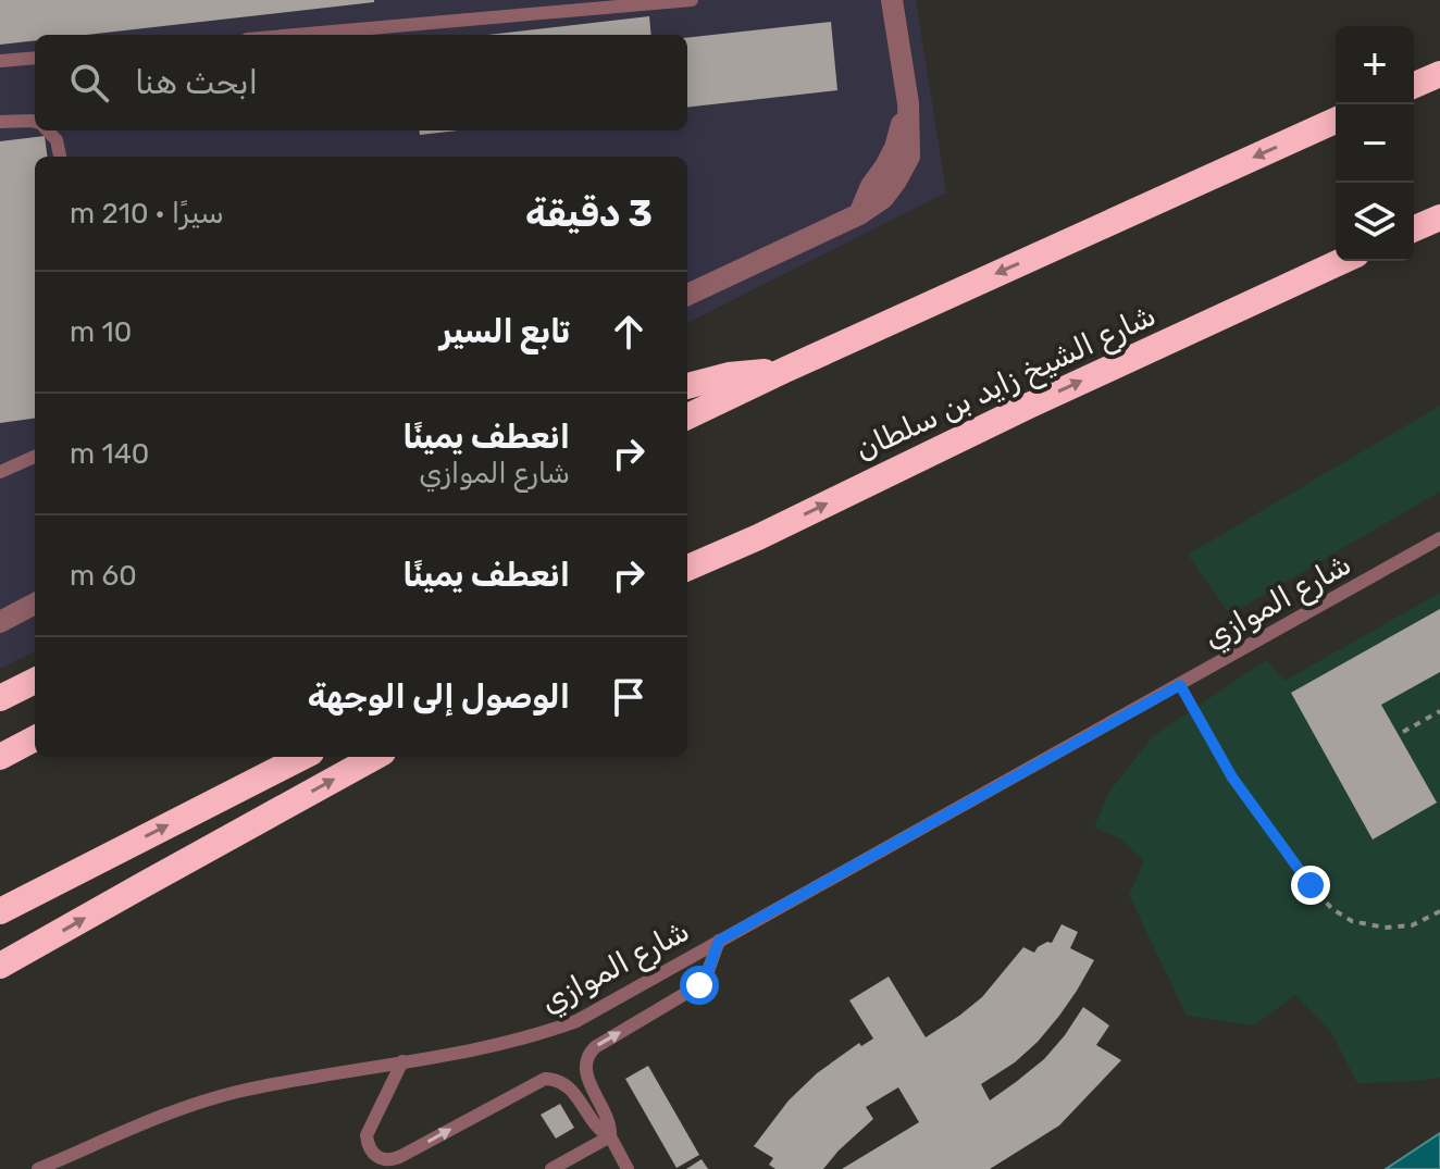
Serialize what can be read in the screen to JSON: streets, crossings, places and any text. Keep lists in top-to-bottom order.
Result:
{
  "streets": {
    "highway": ["شارع الشيخ زايد بن سلطان"],
    "lane": ["شارع الموازي"]
  },
  "page": {
    "map_buttons": ["+", "−"],
    "search": "ابحث هنا",
    "heading": ["3 دقيقة", "سيرًا · 210 m"],
    "list": [
      ["تابع السير", "10 m"],
      ["انعطف يمينًا", "شارع الموازي", "140 m"],
      ["انعطف يمينًا", "60 m"],
      "الوصول إلى الوجهة"
    ]
  }
}
